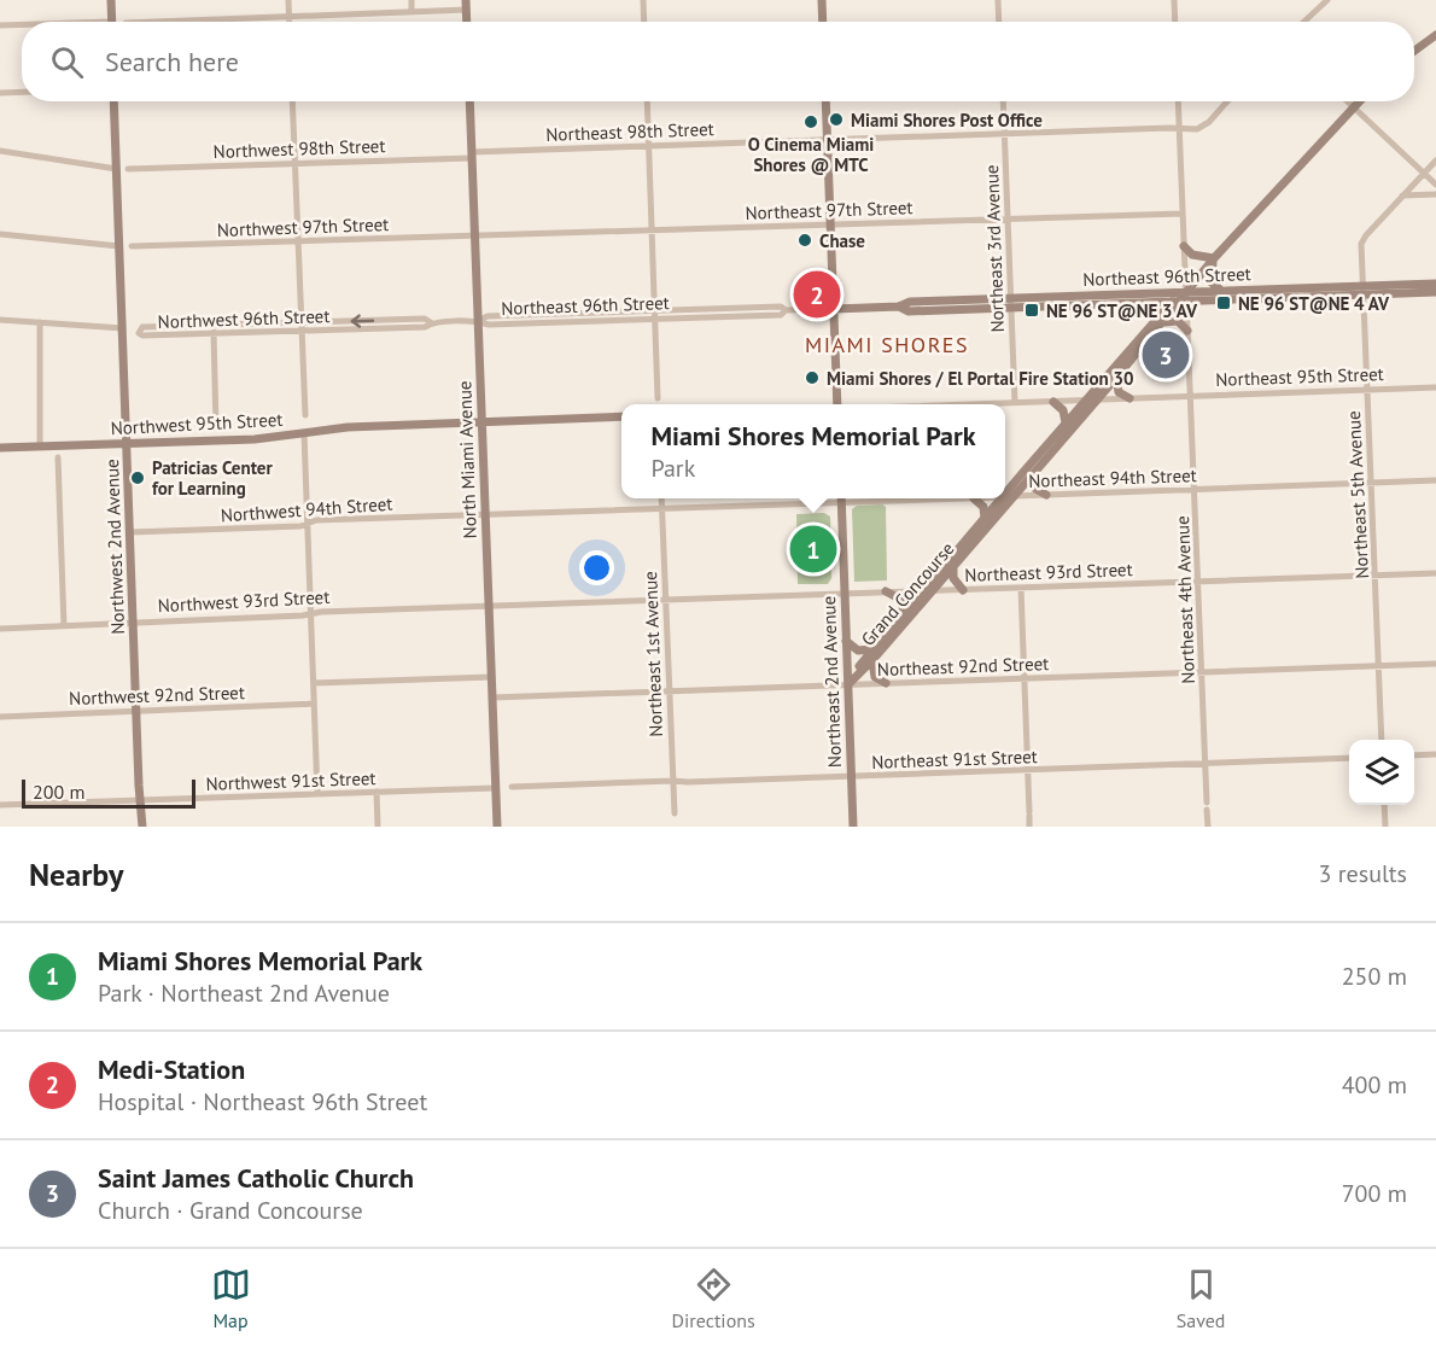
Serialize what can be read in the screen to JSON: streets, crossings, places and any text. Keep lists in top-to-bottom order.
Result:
{
  "streets": {
    "street": [
      "Northeast 98th Street",
      "Northwest 98th Street",
      "Northeast 97th Street",
      "Northwest 97th Street",
      "Northeast 3rd Avenue",
      "Northeast 96th Street",
      "Northwest 96th Street",
      "Northeast 95th Street",
      "Northwest 95th Street",
      "North Miami Avenue",
      "Northeast 94th Street",
      "Northeast 5th Avenue",
      "Northwest 94th Street",
      "Northwest 2nd Avenue",
      "Northeast 93rd Street",
      "Grand Concourse",
      "Northeast 4th Avenue",
      "Northwest 93rd Street",
      "Northeast 1st Avenue",
      "Northeast 92nd Street",
      "Northeast 2nd Avenue",
      "Northwest 92nd Street",
      "Northeast 91st Street",
      "Northwest 91st Street"
    ]
  },
  "crossings": [
    ["Northeast 98th Street", "Northwest 98th Street"],
    ["Northeast 98th Street", "Northeast 3rd Avenue"],
    ["Northeast 98th Street", "North Miami Avenue"],
    ["Northeast 98th Street", "Northeast 4th Avenue"],
    ["Northwest 98th Street", "North Miami Avenue"],
    ["Northeast 97th Street", "Northwest 97th Street"],
    ["Northeast 97th Street", "Northeast 3rd Avenue"],
    ["Northeast 97th Street", "North Miami Avenue"],
    ["Northeast 97th Street", "Northeast 4th Avenue"],
    ["Northwest 97th Street", "North Miami Avenue"],
    ["Northeast 3rd Avenue", "Northeast 96th Street"],
    ["Northeast 3rd Avenue", "Northeast 95th Street"],
    ["Northeast 96th Street", "Northwest 96th Street"],
    ["Northeast 96th Street", "North Miami Avenue"],
    ["Northeast 96th Street", "Northeast 5th Avenue"],
    ["Northeast 96th Street", "Grand Concourse"],
    ["Northeast 96th Street", "Northeast 4th Avenue"],
    ["Northwest 96th Street", "North Miami Avenue"],
    ["Northeast 95th Street", "Northeast 5th Avenue"],
    ["Northeast 95th Street", "Grand Concourse"],
    ["Northeast 95th Street", "Northeast 4th Avenue"],
    ["Northwest 95th Street", "North Miami Avenue"],
    ["Northwest 95th Street", "Northwest 2nd Avenue"],
    ["North Miami Avenue", "Northeast 94th Street"],
    ["North Miami Avenue", "Northwest 94th Street"],
    ["North Miami Avenue", "Northeast 93rd Street"],
    ["North Miami Avenue", "Northwest 93rd Street"],
    ["North Miami Avenue", "Northeast 92nd Street"],
    ["North Miami Avenue", "Northwest 91st Street"],
    ["Northeast 94th Street", "Northeast 5th Avenue"],
    ["Northeast 94th Street", "Northwest 94th Street"],
    ["Northeast 94th Street", "Grand Concourse"],
    ["Northeast 94th Street", "Northeast 4th Avenue"],
    ["Northeast 94th Street", "Northeast 1st Avenue"],
    ["Northeast 5th Avenue", "Northeast 93rd Street"],
    ["Northeast 5th Avenue", "Northeast 92nd Street"],
    ["Northwest 94th Street", "Northwest 2nd Avenue"],
    ["Northwest 2nd Avenue", "Northwest 93rd Street"],
    ["Northwest 2nd Avenue", "Northwest 92nd Street"],
    ["Northwest 2nd Avenue", "Northwest 91st Street"],
    ["Northeast 93rd Street", "Grand Concourse"],
    ["Northeast 93rd Street", "Northeast 4th Avenue"],
    ["Northeast 93rd Street", "Northwest 93rd Street"],
    ["Northeast 93rd Street", "Northeast 1st Avenue"],
    ["Northeast 93rd Street", "Northeast 2nd Avenue"],
    ["Grand Concourse", "Northeast 4th Avenue"],
    ["Grand Concourse", "Northeast 92nd Street"],
    ["Grand Concourse", "Northeast 2nd Avenue"],
    ["Northeast 4th Avenue", "Northeast 92nd Street"],
    ["Northeast 4th Avenue", "Northeast 91st Street"],
    ["Northeast 1st Avenue", "Northeast 92nd Street"],
    ["Northeast 1st Avenue", "Northeast 91st Street"],
    ["Northeast 92nd Street", "Northeast 2nd Avenue"],
    ["Northeast 2nd Avenue", "Northeast 91st Street"]
  ],
  "districts": ["MIAMI SHORES"],
  "places": {
    "other": [
      "Miami Shores Post Office",
      "O Cinema Miami Shores @ MTC",
      "Chase",
      "Miami Shores / El Portal Fire Station 30",
      "Patricias Center for Learning"
    ],
    "transit": ["NE 96 ST@NE 4 AV", "NE 96 ST@NE 3 AV"]
  },
  "scale_bar": "200 m",
  "page": {
    "search": "Search here",
    "pins": ["2", "3", "1"],
    "popup": ["Miami Shores Memorial Park", "Park"],
    "scale": "200 m",
    "heading": ["Nearby", "3 results"],
    "list": [
      {
        "mark": "1",
        "name": "Miami Shores Memorial Park",
        "note": "Park · Northeast 2nd Avenue",
        "value": "250 m"
      },
      {
        "mark": "2",
        "name": "Medi-Station",
        "note": "Hospital · Northeast 96th Street",
        "value": "400 m"
      },
      {
        "mark": "3",
        "name": "Saint James Catholic Church",
        "note": "Church · Grand Concourse",
        "value": "700 m"
      }
    ],
    "nav": ["Map", "Directions", "Saved"]
  }
}
